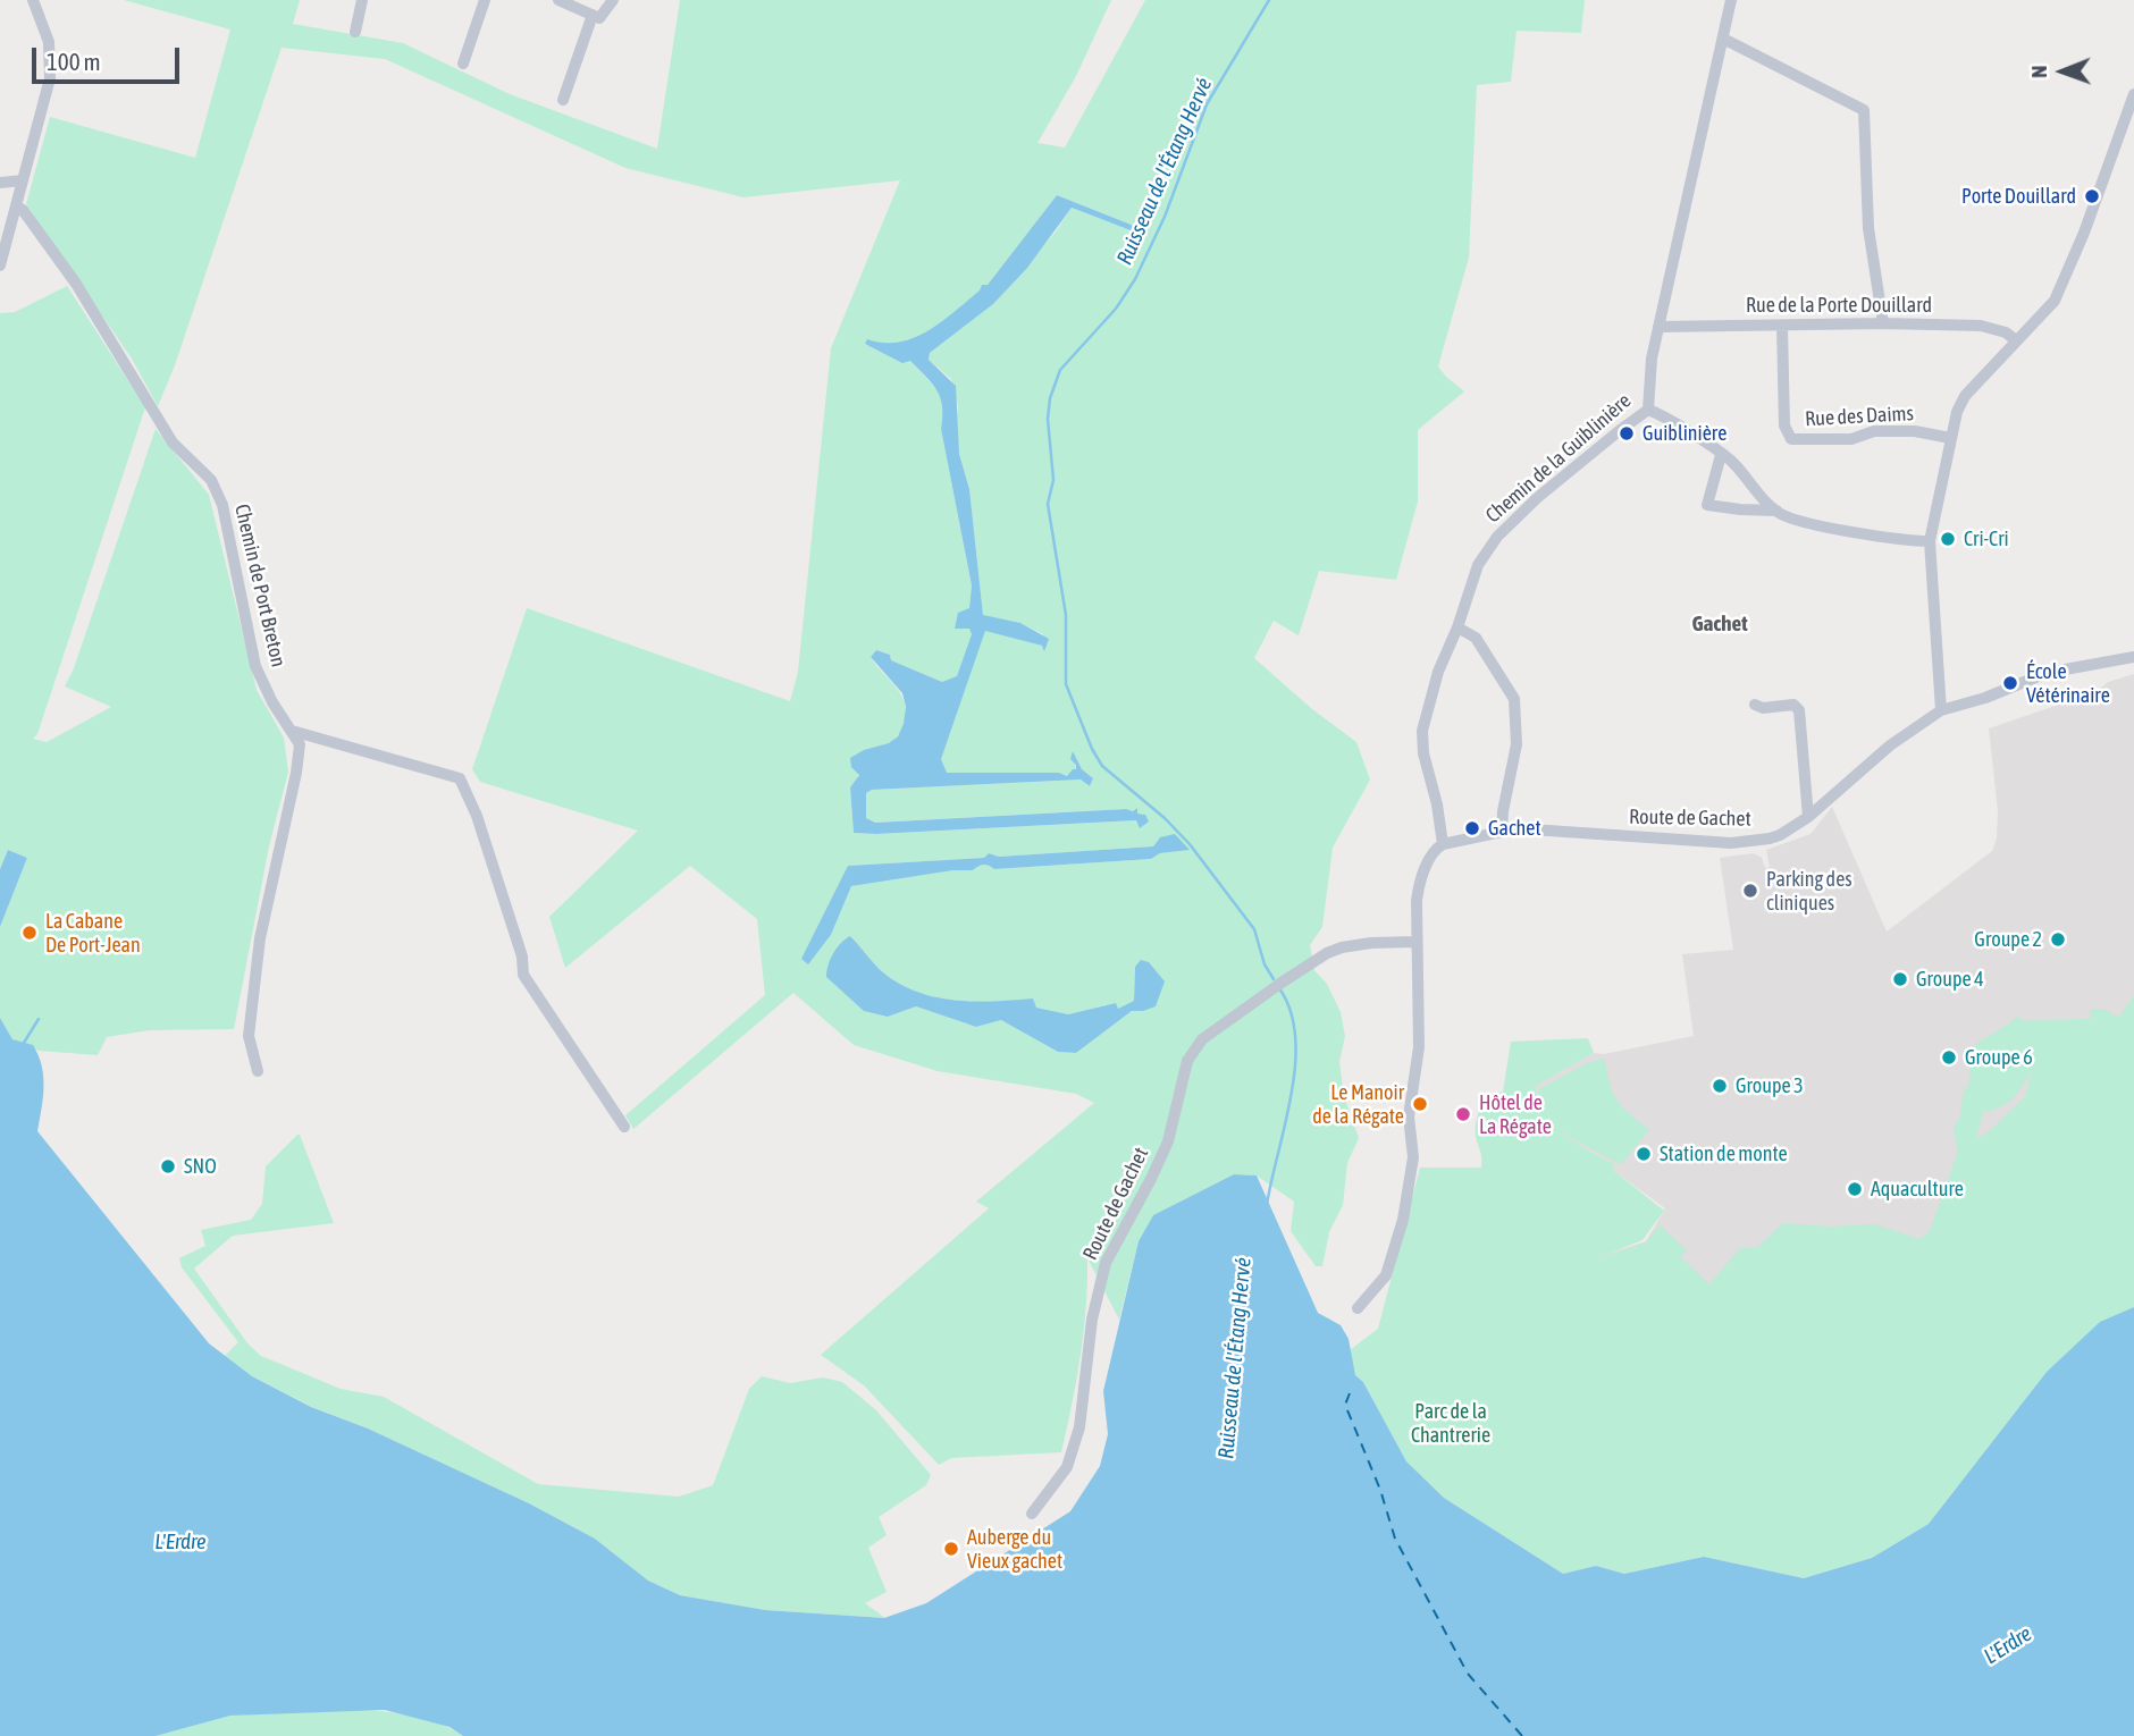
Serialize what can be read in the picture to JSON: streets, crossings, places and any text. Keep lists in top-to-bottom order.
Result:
{
  "streets": {
    "street": [
      "Rue de la Porte Douillard",
      "Rue des Daims",
      "Chemin de la Guiblinière",
      "Chemin de Port Breton",
      "Route de Gachet"
    ]
  },
  "crossings": [
    ["Rue de la Porte Douillard", "Rue des Daims"],
    ["Rue de la Porte Douillard", "Chemin de la Guiblinière"],
    ["Chemin de la Guiblinière", "Route de Gachet"]
  ],
  "districts": ["Gachet"],
  "water": ["Ruisseau de l'Étang Hervé", "L'Erdre"],
  "parks": ["Parc de la Chantrerie"],
  "places": [
    "Porte Douillard",
    "Guiblinière",
    "Cri-Cri",
    "École Vétérinaire",
    "Gachet",
    "Parking des cliniques",
    "La Cabane De Port-Jean",
    "Groupe 2",
    "Groupe 4",
    "Groupe 6",
    "Groupe 3",
    "Le Manoir de la Régate",
    "Hôtel de La Régate",
    "Station de monte",
    "SNO",
    "Aquaculture",
    "Auberge du Vieux gachet"
  ],
  "scale_bar": "100 m",
  "north": "left"
}
